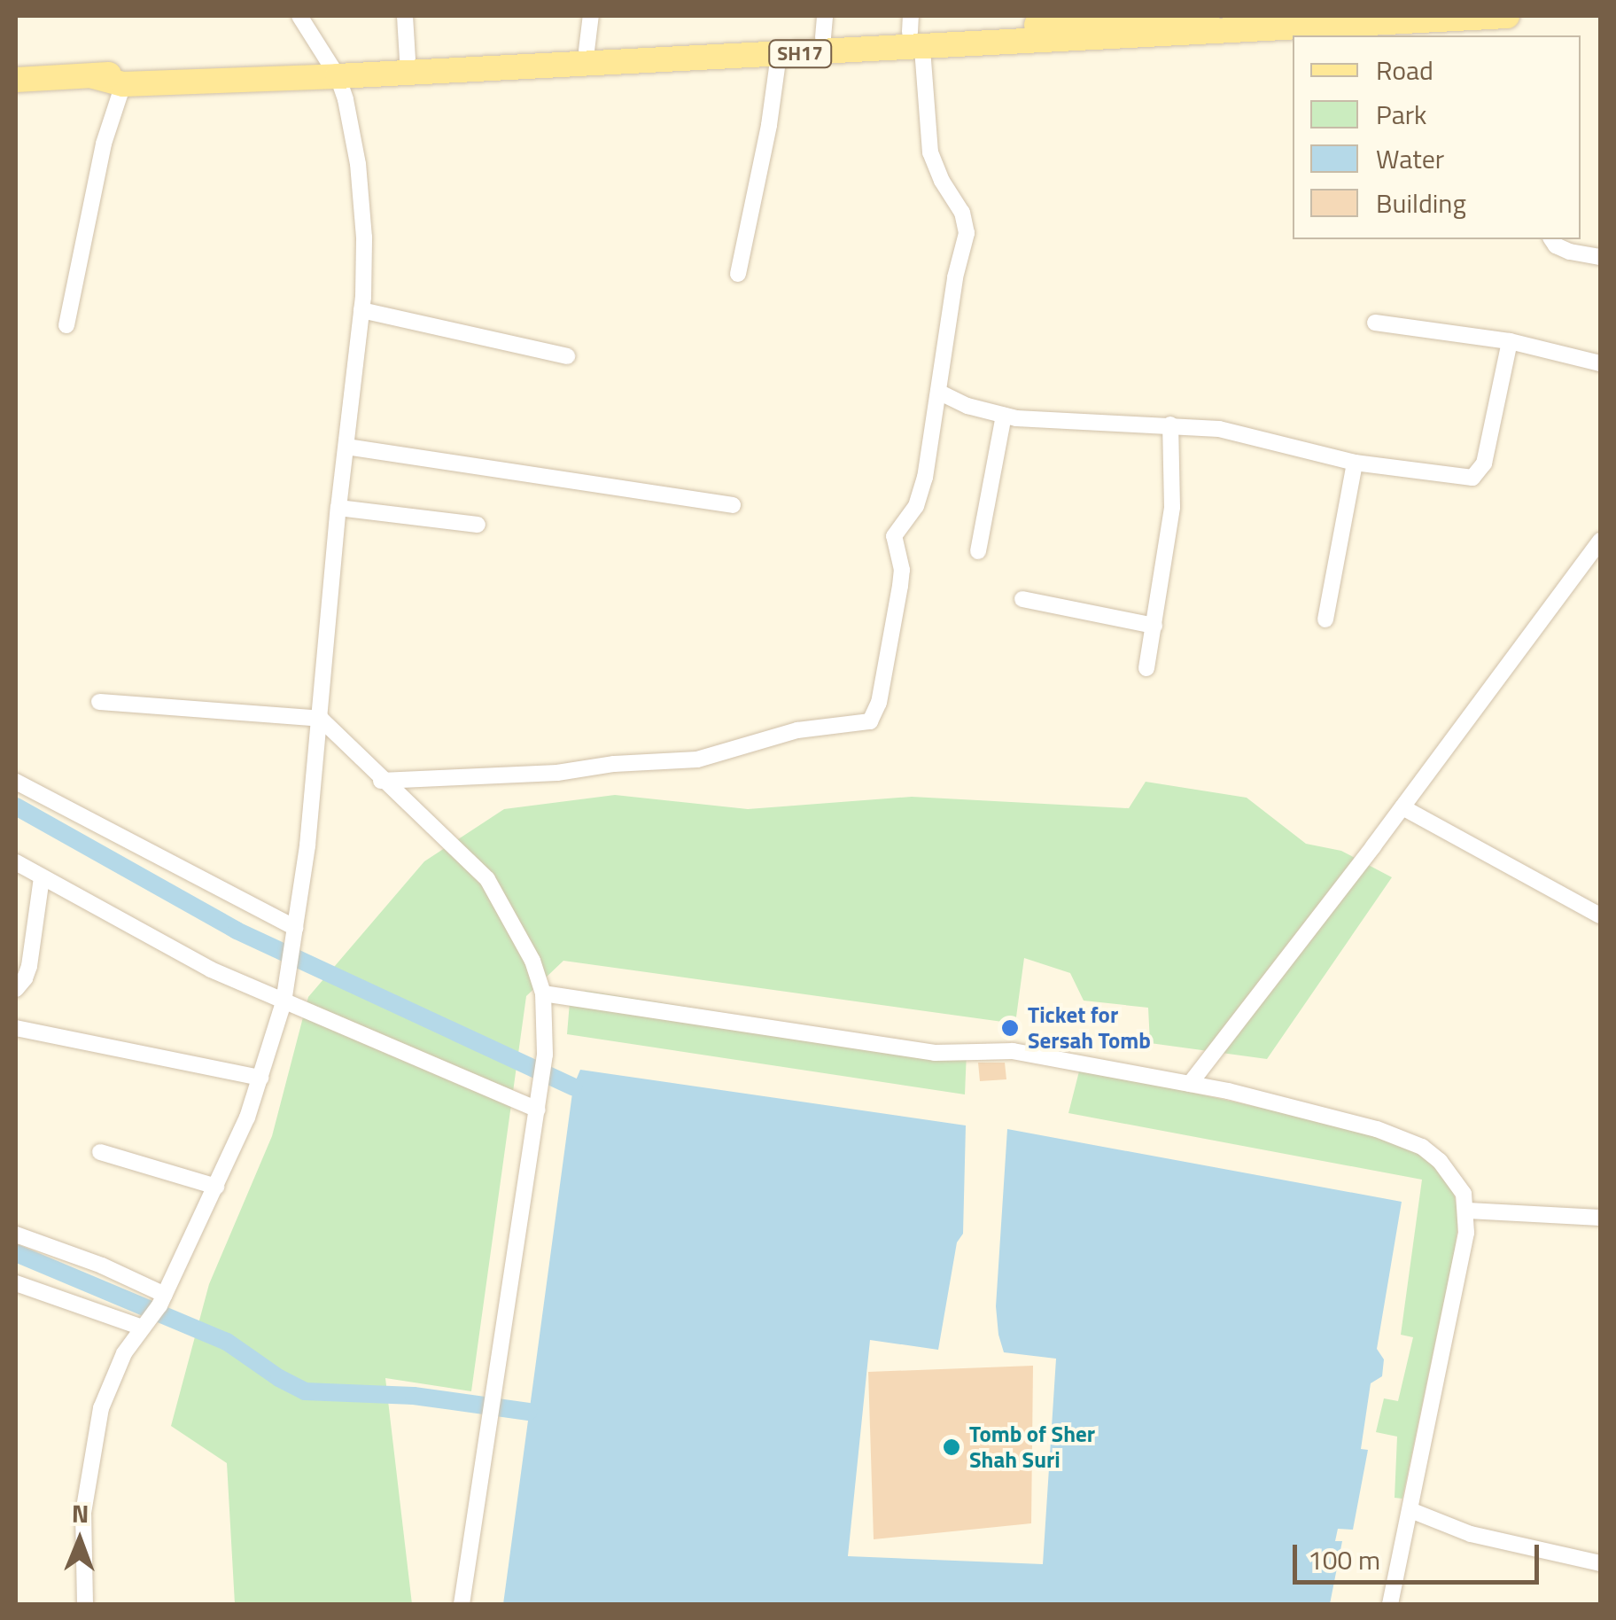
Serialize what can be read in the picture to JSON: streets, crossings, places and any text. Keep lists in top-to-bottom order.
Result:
{
  "streets": {
    "main road": ["SH17"]
  },
  "places": ["Ticket for Sersah Tomb", "Tomb of Sher Shah Suri"],
  "legend": [
    "Road",
    "Park",
    "Water",
    "Building"
  ],
  "scale_bar": "100 m",
  "north": "top"
}
